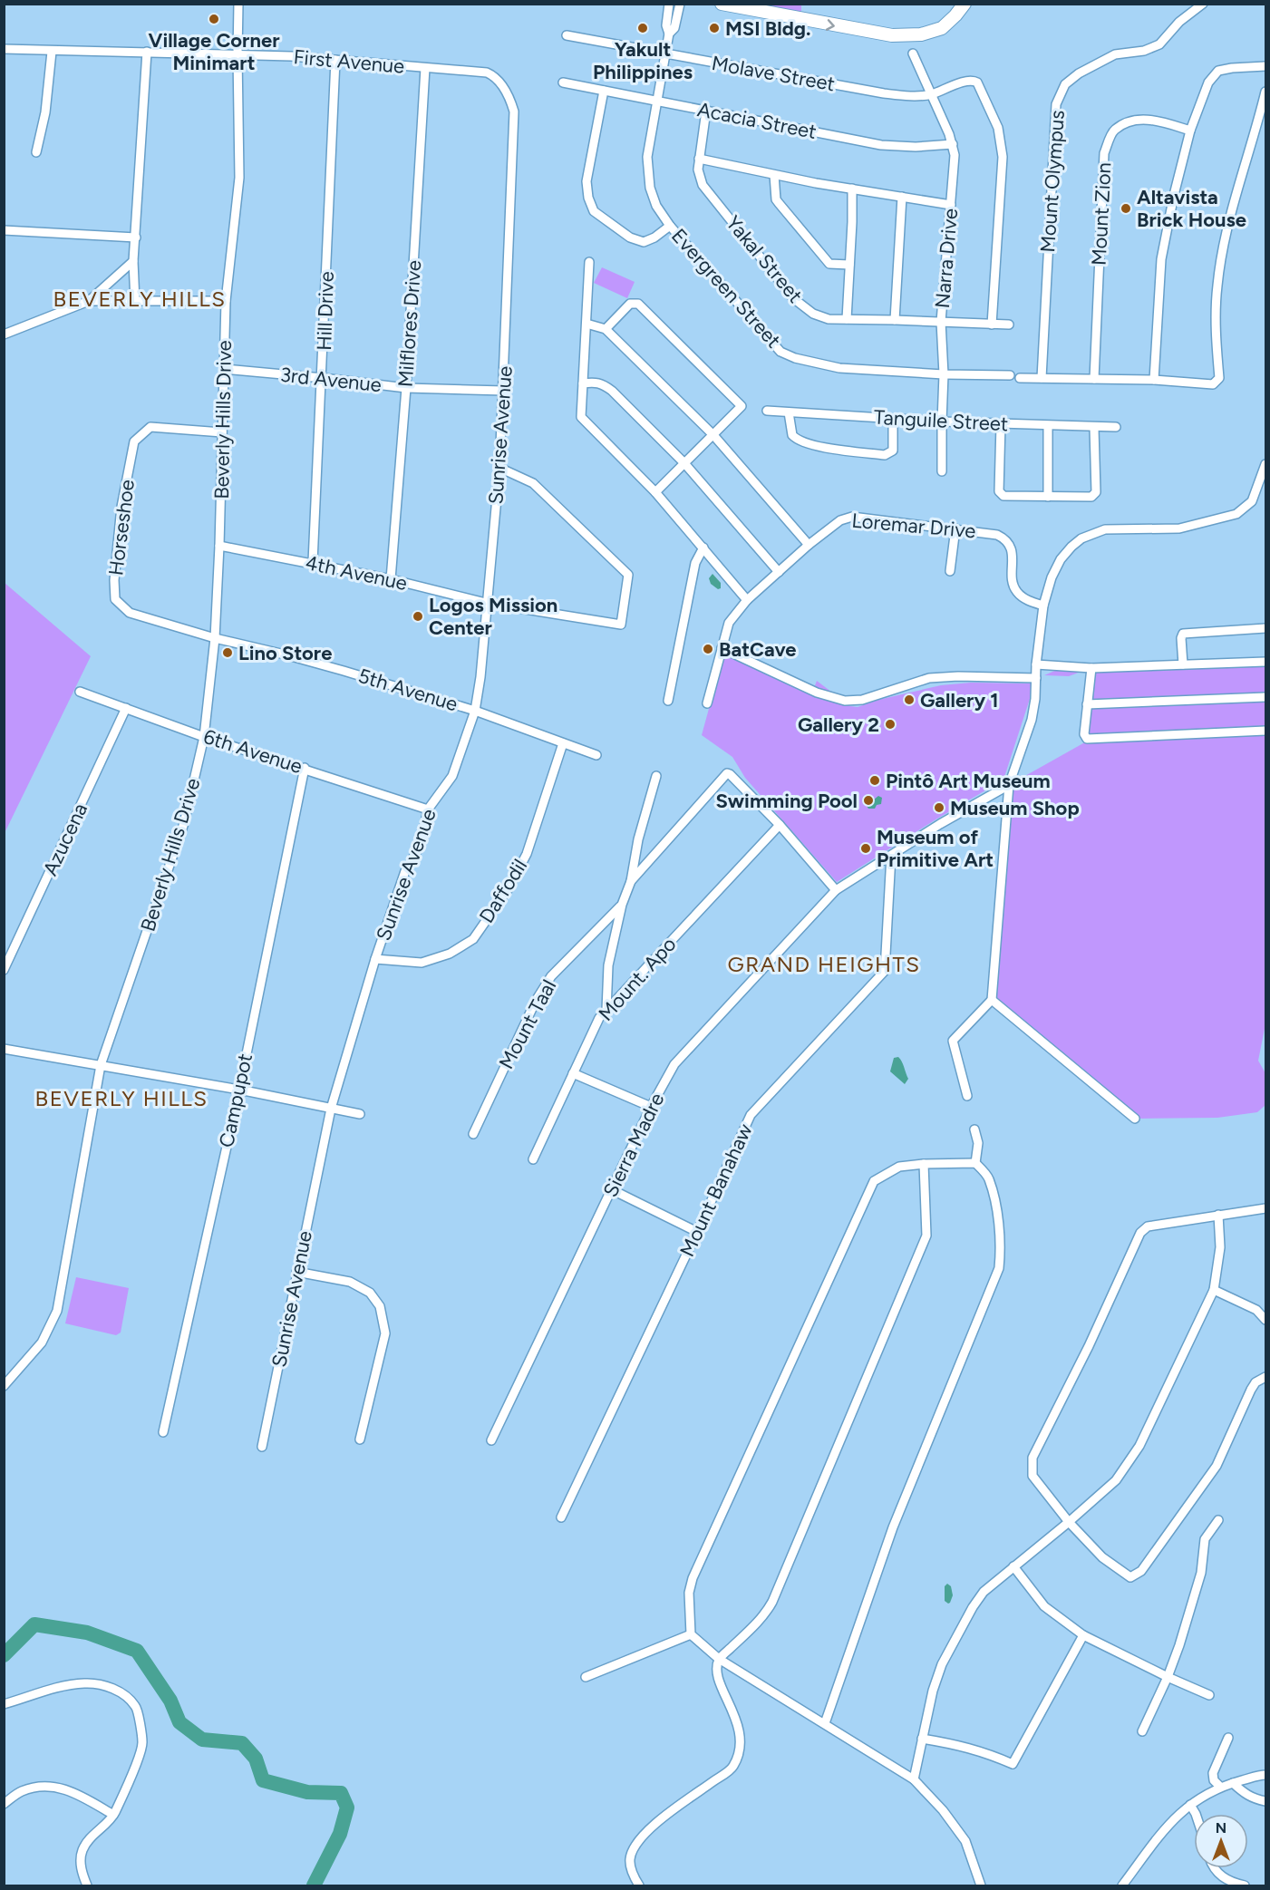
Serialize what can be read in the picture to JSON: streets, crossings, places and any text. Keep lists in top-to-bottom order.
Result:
{
  "streets": {
    "street": [
      "First Avenue",
      "Molave Street",
      "Acacia Street",
      "Mount Olympus",
      "Mount Zion",
      "Narra Drive",
      "Yakal Street",
      "Evergreen Street",
      "Hill Drive",
      "Milflores Drive",
      "3rd Avenue",
      "Beverly Hills Drive",
      "Tanguile Street",
      "Sunrise Avenue",
      "Loremar Drive",
      "Horseshoe",
      "4th Avenue",
      "5th Avenue",
      "6th Avenue",
      "Azucena",
      "Daffodil",
      "Mount. Apo",
      "Mount Taal",
      "Campupot",
      "Sierra Madre",
      "Mount Banahaw"
    ]
  },
  "crossings": [
    ["First Avenue", "Hill Drive"],
    ["First Avenue", "Milflores Drive"],
    ["First Avenue", "Beverly Hills Drive"],
    ["First Avenue", "Sunrise Avenue"],
    ["Molave Street", "Narra Drive"],
    ["Molave Street", "Yakal Street"],
    ["Molave Street", "Evergreen Street"],
    ["Acacia Street", "Narra Drive"],
    ["Acacia Street", "Yakal Street"],
    ["Acacia Street", "Evergreen Street"],
    ["Narra Drive", "Yakal Street"],
    ["Narra Drive", "Evergreen Street"],
    ["Narra Drive", "Tanguile Street"],
    ["Hill Drive", "3rd Avenue"],
    ["Hill Drive", "4th Avenue"],
    ["Milflores Drive", "3rd Avenue"],
    ["Milflores Drive", "4th Avenue"],
    ["3rd Avenue", "Beverly Hills Drive"],
    ["3rd Avenue", "Sunrise Avenue"],
    ["Beverly Hills Drive", "Horseshoe"],
    ["Beverly Hills Drive", "4th Avenue"],
    ["Beverly Hills Drive", "5th Avenue"],
    ["Beverly Hills Drive", "6th Avenue"],
    ["Sunrise Avenue", "4th Avenue"],
    ["Sunrise Avenue", "5th Avenue"],
    ["Sunrise Avenue", "6th Avenue"],
    ["Sunrise Avenue", "Daffodil"],
    ["Horseshoe", "5th Avenue"],
    ["5th Avenue", "Daffodil"],
    ["6th Avenue", "Azucena"],
    ["6th Avenue", "Campupot"],
    ["Sierra Madre", "Mount Banahaw"]
  ],
  "districts": ["BEVERLY HILLS", "GRAND HEIGHTS", "BEVERLY HILLS"],
  "places": [
    "Village Corner Minimart",
    "Yakult Philippines",
    "MSI Bldg.",
    "Altavista Brick House",
    "Logos Mission Center",
    "BatCave",
    "Lino Store",
    "Gallery 1",
    "Gallery 2",
    "Pintô Art Museum",
    "Swimming Pool",
    "Museum Shop",
    "Museum of Primitive Art"
  ],
  "north": "top"
}
